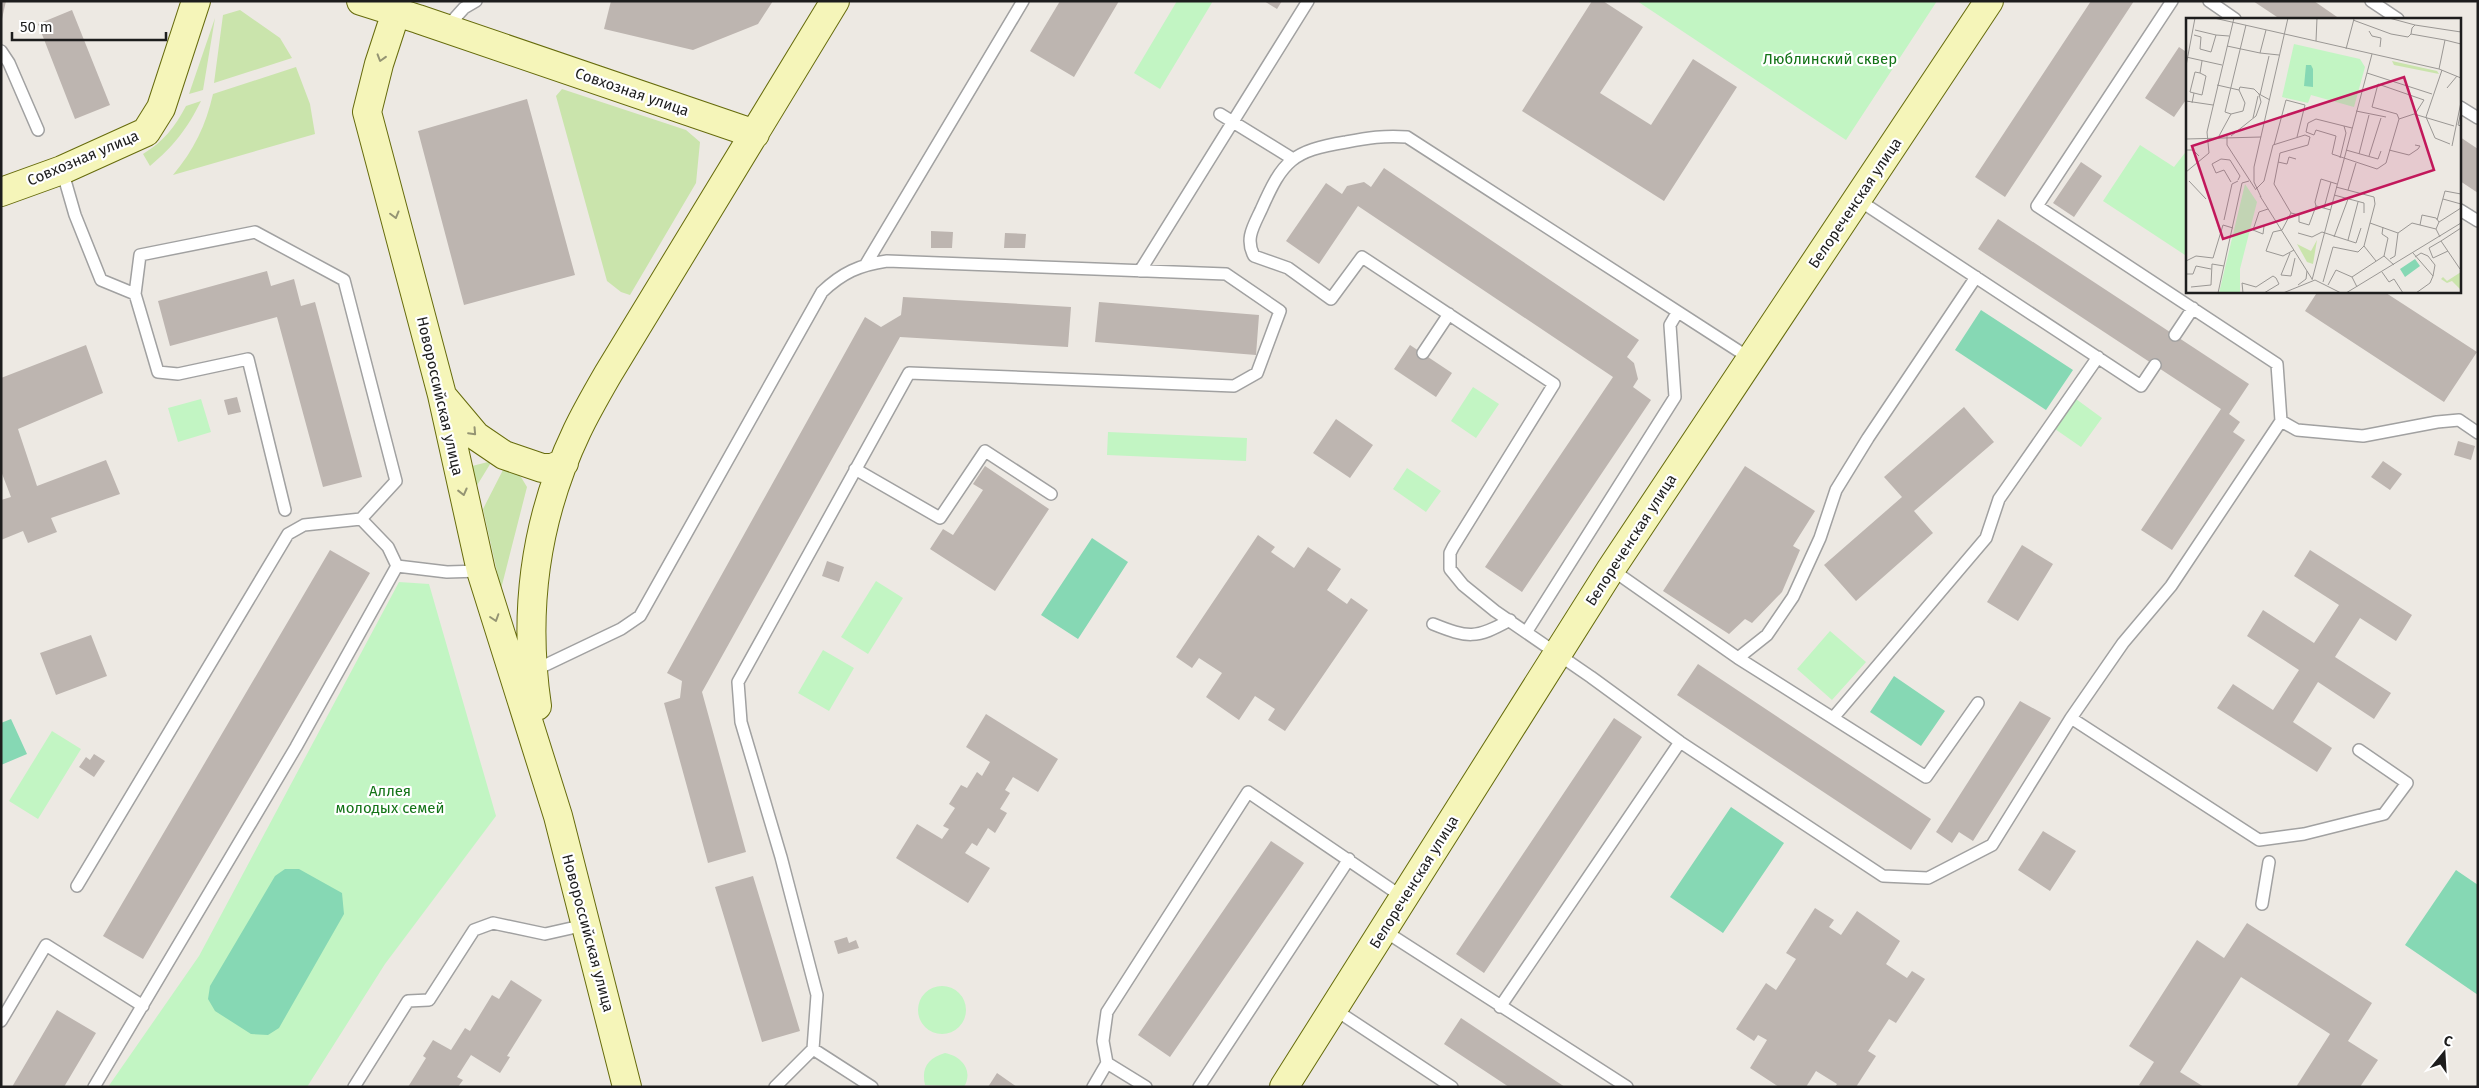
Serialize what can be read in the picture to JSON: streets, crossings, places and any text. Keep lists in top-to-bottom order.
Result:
{
  "streets": {
    "street": ["Совхозная улица", "Белореченская улица", "Новороссийская улица"]
  },
  "crossings": [
    ["Совхозная улица", "Новороссийская улица"]
  ],
  "parks": ["Люблинский сквер", "Аллея молодых семей"],
  "scale_bar": "50 m",
  "north": "top"
}
